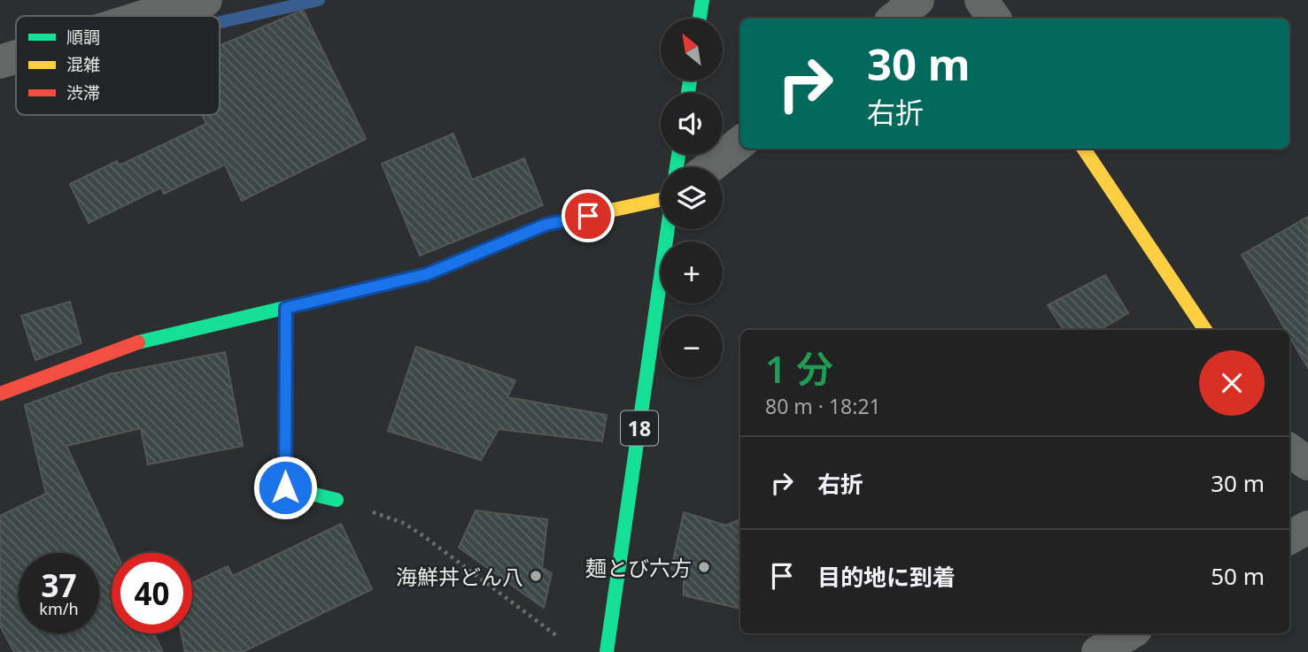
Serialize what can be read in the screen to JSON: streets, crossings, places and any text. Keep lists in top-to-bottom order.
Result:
{
  "streets": {
    "main road": ["18"]
  },
  "places": ["麺とび六方", "海鮮丼どん八"],
  "legend": ["順調", "混雑", "渋滞"],
  "north": "top left",
  "page": {
    "map_buttons": ["+", "−"],
    "turn": ["30 m", "右折"],
    "heading": ["1 分", "80 m · 18:21"],
    "list": [
      {
        "name": "右折",
        "value": "30 m"
      },
      {
        "name": "目的地に到着",
        "value": "50 m"
      }
    ],
    "speed": "37 km/h",
    "limit": "40"
  }
}
